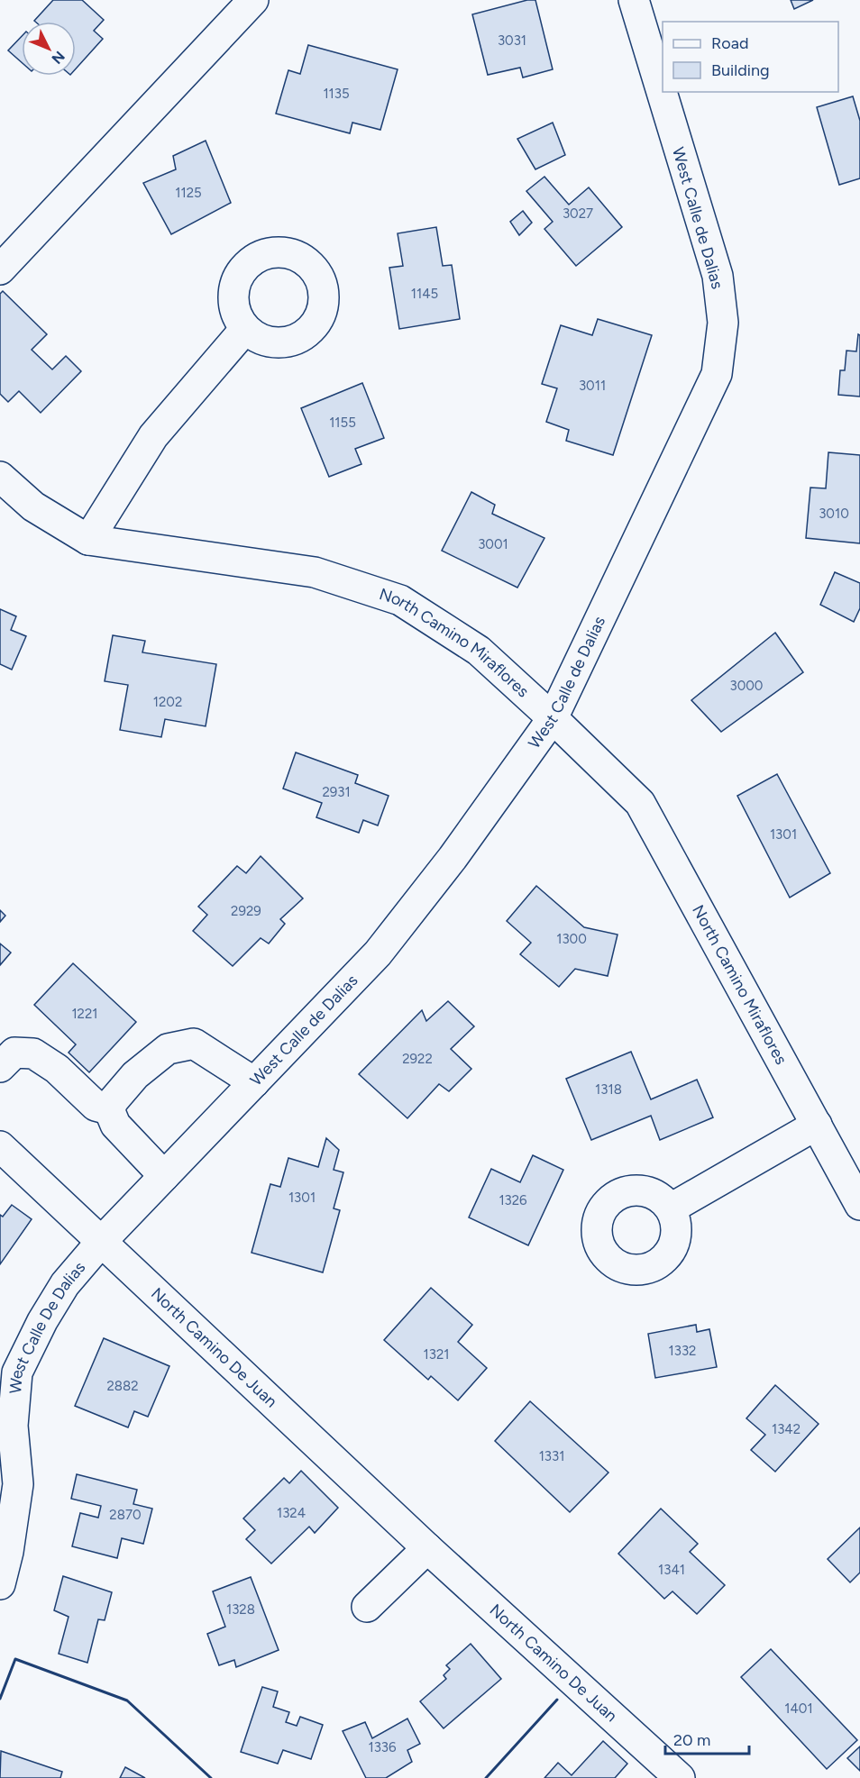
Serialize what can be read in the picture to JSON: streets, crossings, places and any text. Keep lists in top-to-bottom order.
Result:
{
  "streets": {
    "street": [
      "West Calle de Dalias",
      "North Camino Miraflores",
      "West Calle De Dalias",
      "North Camino De Juan"
    ]
  },
  "crossings": [
    ["West Calle de Dalias", "North Camino Miraflores"],
    ["West Calle de Dalias", "West Calle De Dalias"],
    ["West Calle de Dalias", "North Camino De Juan"],
    ["West Calle De Dalias", "North Camino De Juan"]
  ],
  "house_numbers": [
    "3031",
    "1135",
    "1125",
    "3027",
    "1145",
    "3011",
    "1155",
    "3010",
    "3001",
    "3000",
    "1202",
    "2931",
    "1301",
    "2929",
    "1300",
    "1221",
    "2922",
    "1318",
    "1301",
    "1326",
    "1332",
    "1321",
    "2882",
    "1342",
    "1331",
    "1324",
    "2870",
    "1341",
    "1328",
    "1401",
    "1336"
  ],
  "legend": ["Road", "Building"],
  "scale_bar": "20 m",
  "north": "bottom right"
}
